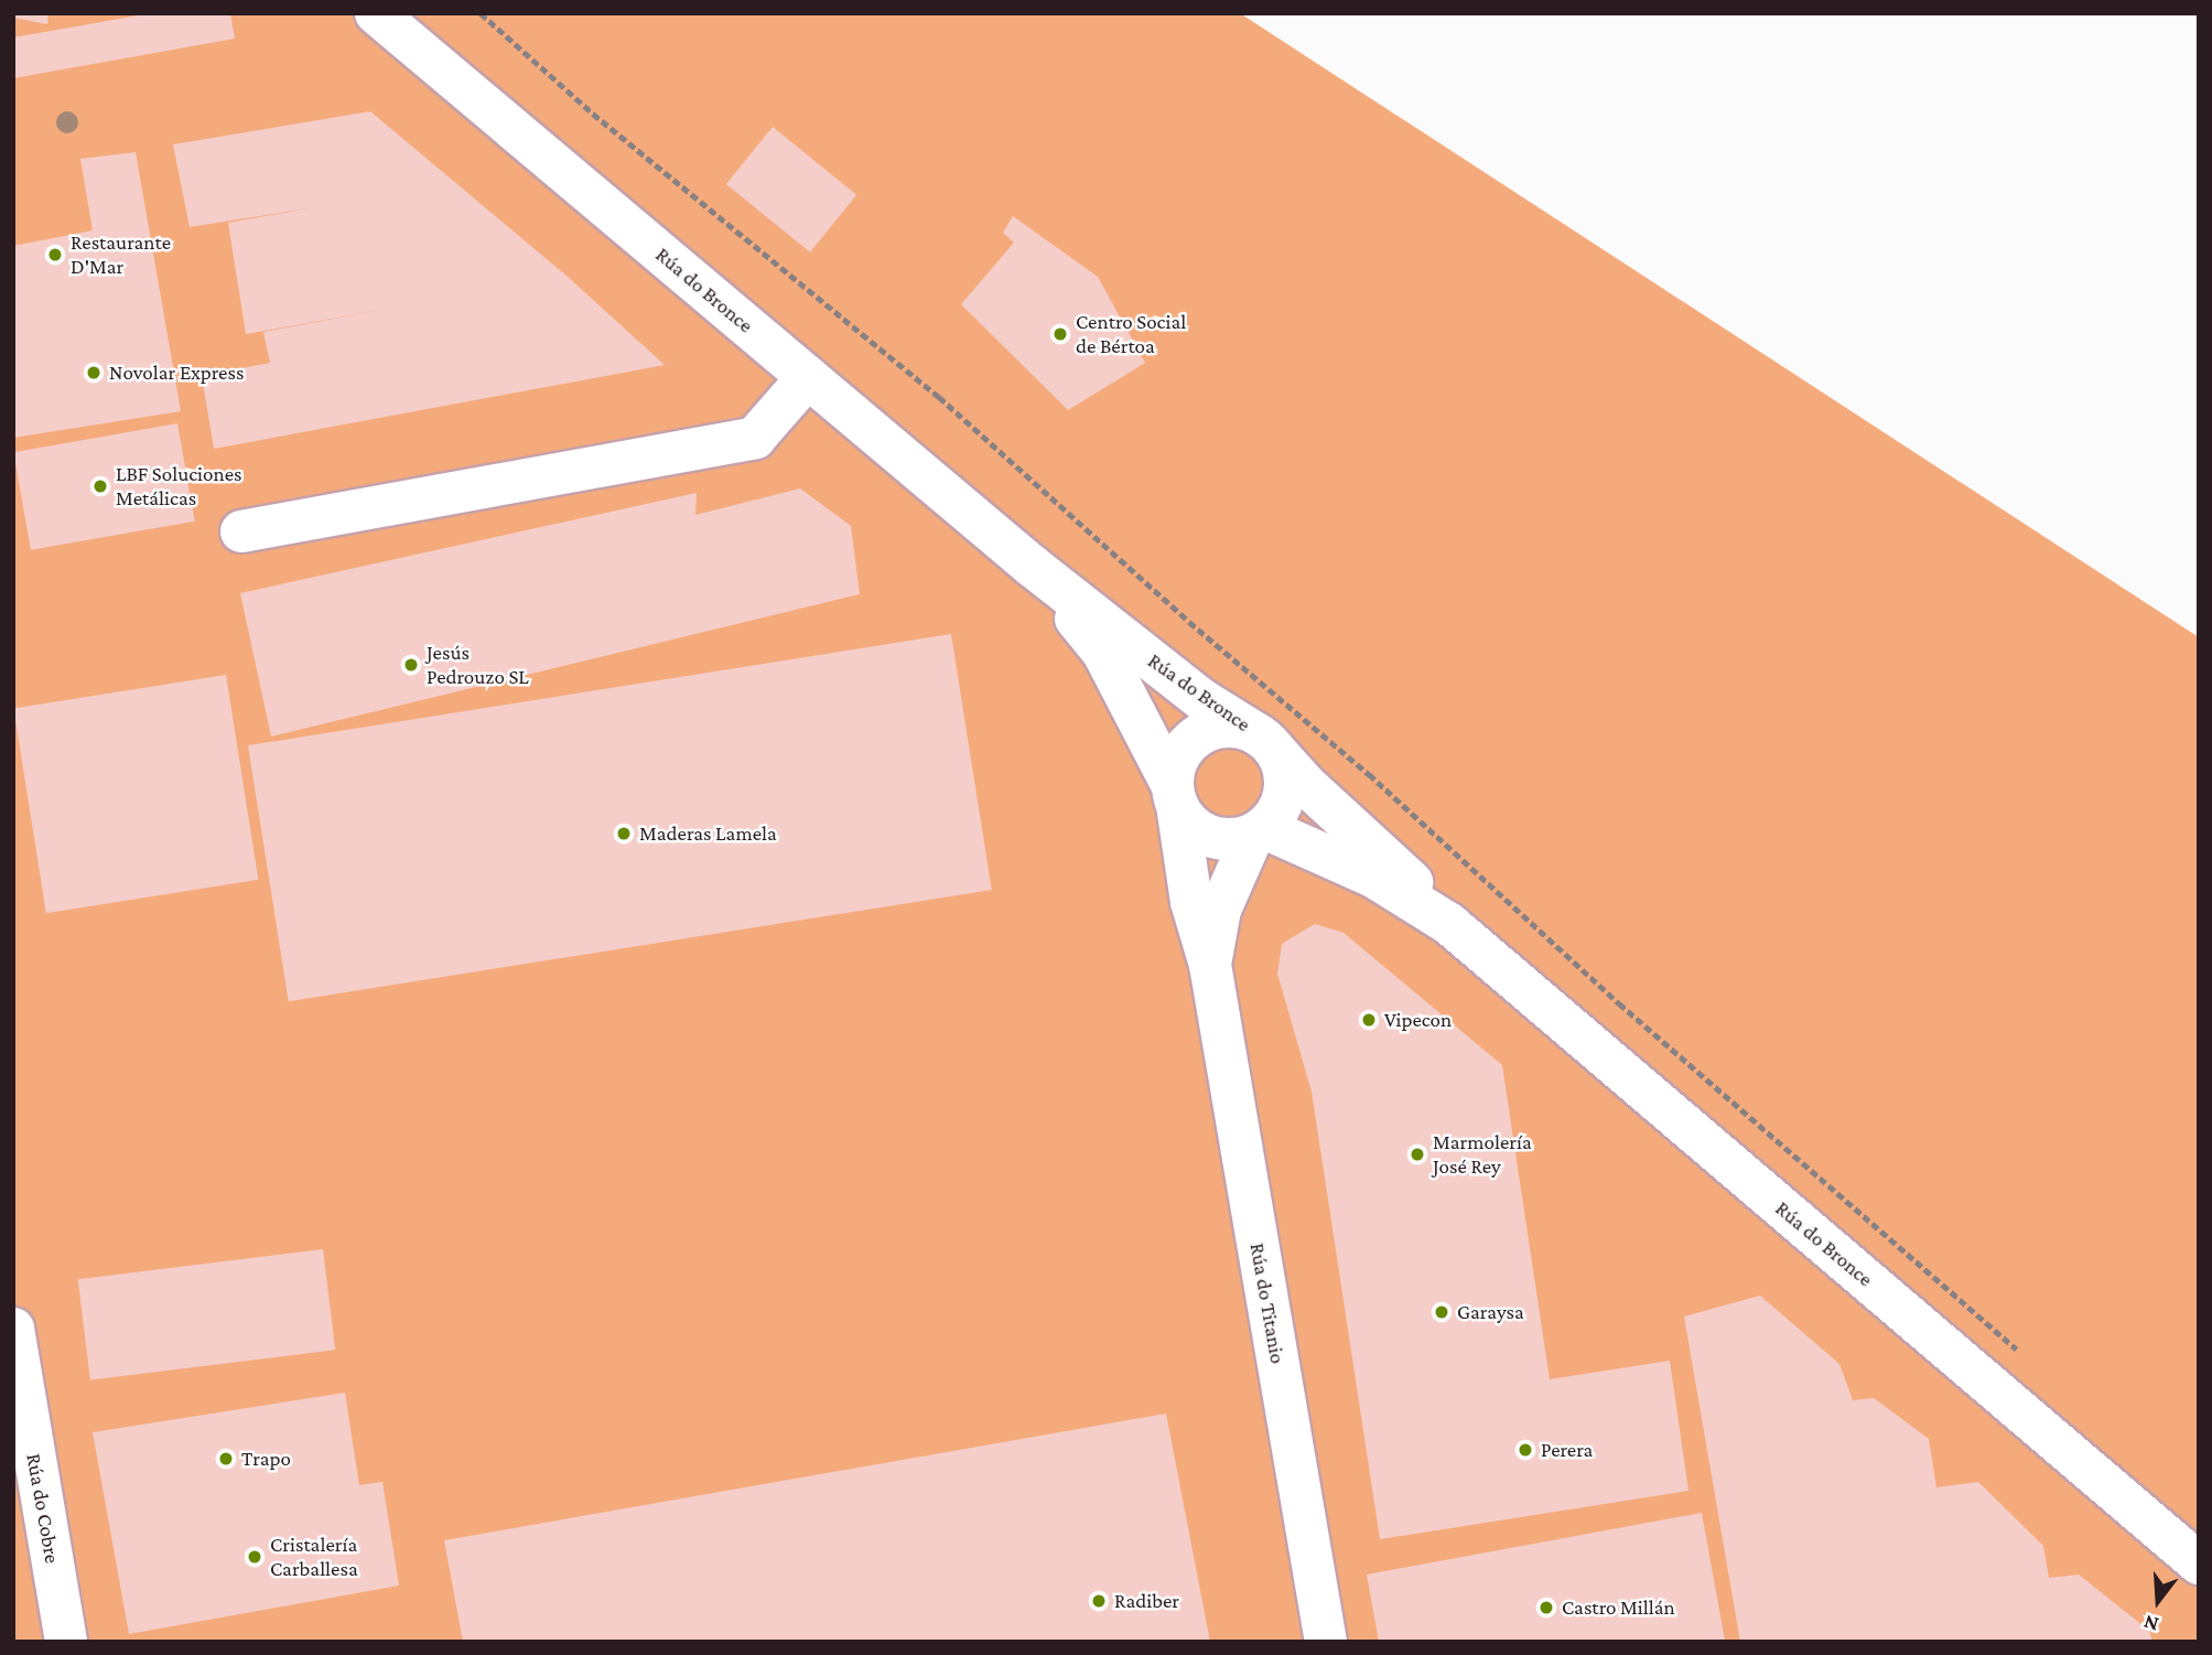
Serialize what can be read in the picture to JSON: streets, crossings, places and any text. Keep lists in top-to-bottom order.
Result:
{
  "streets": {
    "street": ["Rúa do Bronce", "Rúa do Titanio", "Rúa do Cobre"]
  },
  "crossings": [
    ["Rúa do Bronce", "Rúa do Titanio"]
  ],
  "places": [
    "Restaurante D'Mar",
    "Centro Social de Bértoa",
    "Novolar Express",
    "LBF Soluciones Metálicas",
    "Jesús Pedrouzo SL",
    "Maderas Lamela",
    "Vipecon",
    "Marmolería José Rey",
    "Garaysa",
    "Perera",
    "Trapo",
    "Cristalería Carballesa",
    "Radiber",
    "Castro Millán"
  ],
  "north": "bottom"
}
